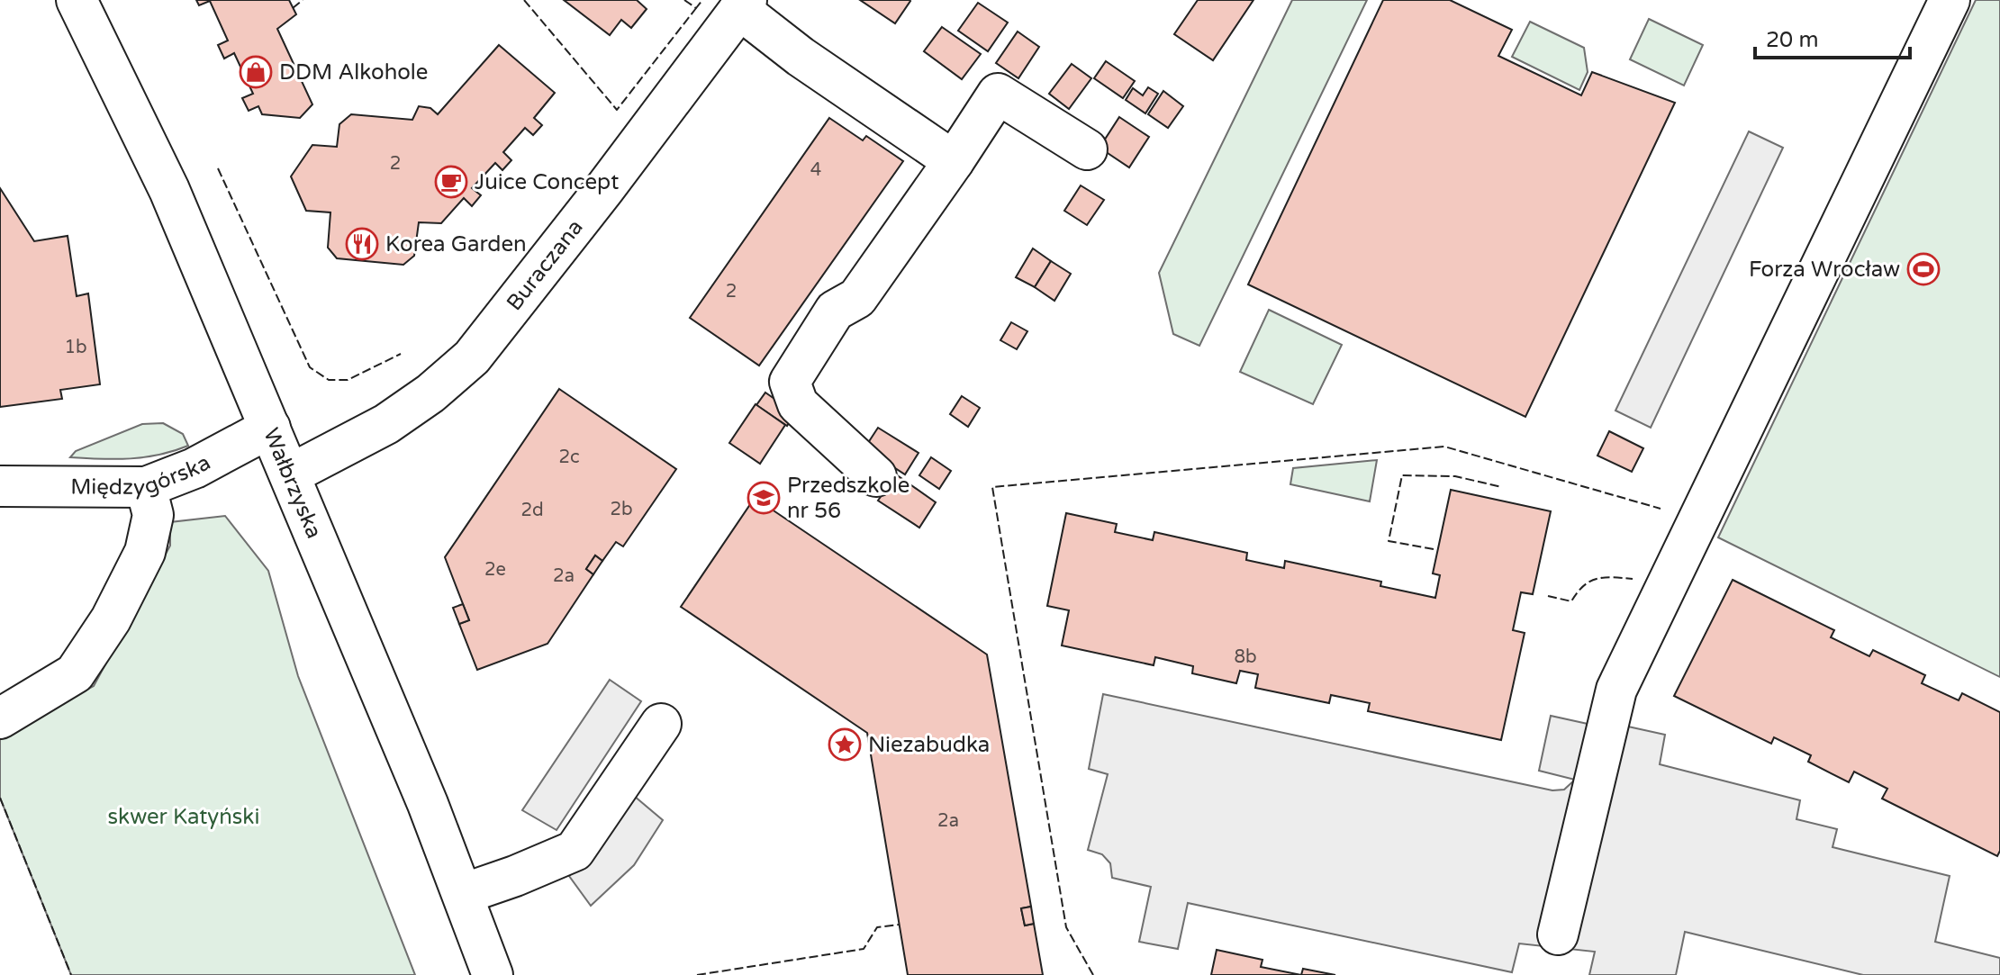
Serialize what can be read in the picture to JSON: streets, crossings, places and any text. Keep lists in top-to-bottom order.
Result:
{
  "streets": {
    "street": ["Buraczana", "Międzygórska", "Wałbrzyska"]
  },
  "crossings": [
    ["Buraczana", "Wałbrzyska"],
    ["Międzygórska", "Wałbrzyska"]
  ],
  "parks": ["skwer Katyński"],
  "places": {
    "shop": ["DDM Alkohole"],
    "cafe": ["Juice Concept"],
    "restaurant": ["Korea Garden"],
    "sports": ["Forza Wrocław"],
    "school or university": ["Przedszkole nr 56"],
    "place": ["Niezabudka"]
  },
  "house_numbers": [
    "2",
    "4",
    "2",
    "1b",
    "2c",
    "2b",
    "2d",
    "2e",
    "2a",
    "8b",
    "2a"
  ],
  "scale_bar": "20 m"
}
